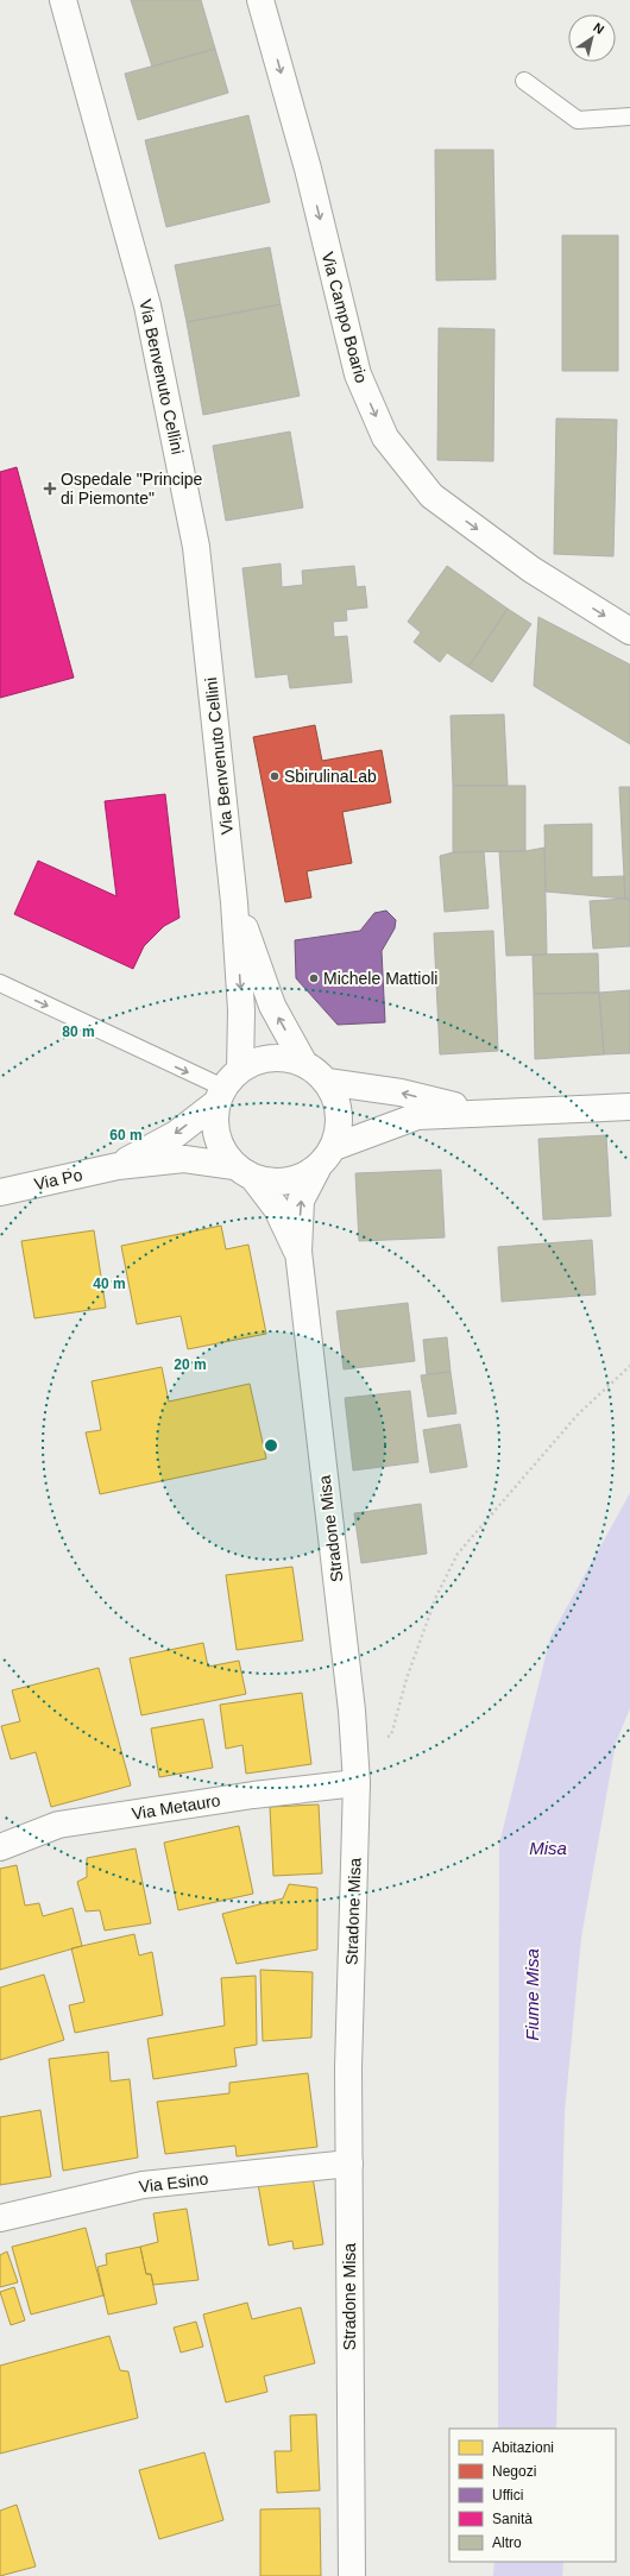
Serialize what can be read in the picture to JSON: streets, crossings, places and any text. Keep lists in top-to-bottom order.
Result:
{
  "streets": {
    "street": [
      "Via Campo Boario",
      "Via Benvenuto Cellini",
      "Via Po",
      "Stradone Misa",
      "Via Metauro",
      "Via Esino"
    ]
  },
  "crossings": [
    ["Via Benvenuto Cellini", "Via Po"],
    ["Via Benvenuto Cellini", "Stradone Misa"],
    ["Via Po", "Stradone Misa"],
    ["Stradone Misa", "Via Metauro"],
    ["Stradone Misa", "Via Esino"]
  ],
  "one_way": ["Via Campo Boario", "Via Po"],
  "water": ["Misa", "Fiume Misa"],
  "places": {
    "health": ["Ospedale \"Principe di Piemonte\""],
    "other": ["SbirulinaLab", "Michele Mattioli"]
  },
  "legend": [
    "Abitazioni",
    "Negozi",
    "Uffici",
    "Sanità",
    "Altro"
  ],
  "north": "top right",
  "rings": [
    "80 m",
    "60 m",
    "40 m",
    "20 m"
  ]
}
